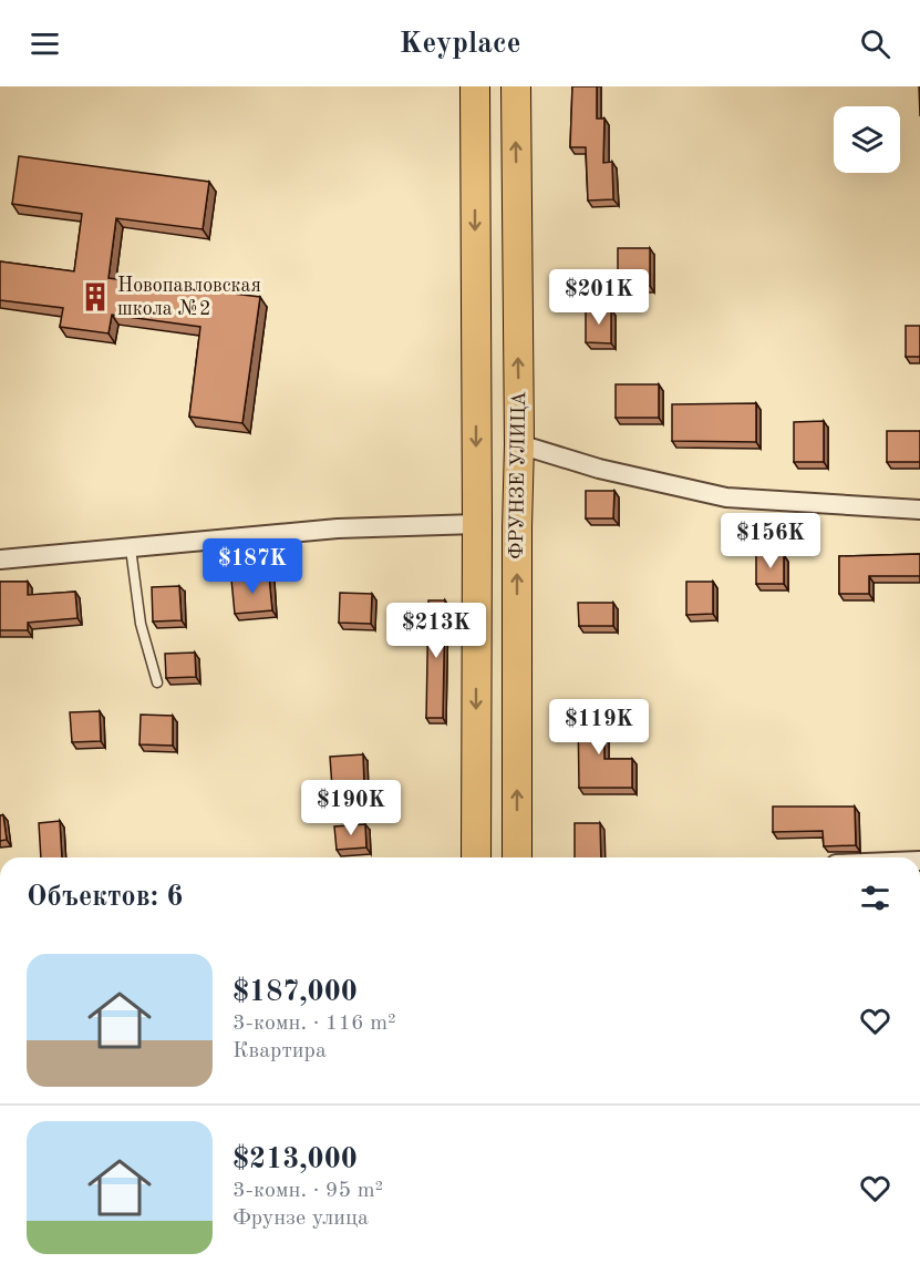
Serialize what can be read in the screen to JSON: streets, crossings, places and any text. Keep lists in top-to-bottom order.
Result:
{
  "streets": {
    "main road": ["ФРУНЗЕ УЛИЦА"]
  },
  "places": {
    "building": ["Новопавловская школа №2"]
  },
  "page": {
    "header": "Keyplace",
    "price": [
      "$201K",
      "$156K",
      "$187K",
      "$213K",
      "$119K",
      "$190K"
    ],
    "heading": "Объектов: 6",
    "list": [
      {
        "name": "$187,000",
        "note": "3-комн. · 116 m² · Квартира"
      },
      {
        "name": "$213,000",
        "note": "3-комн. · 95 m² · Фрунзе улица"
      }
    ]
  }
}
